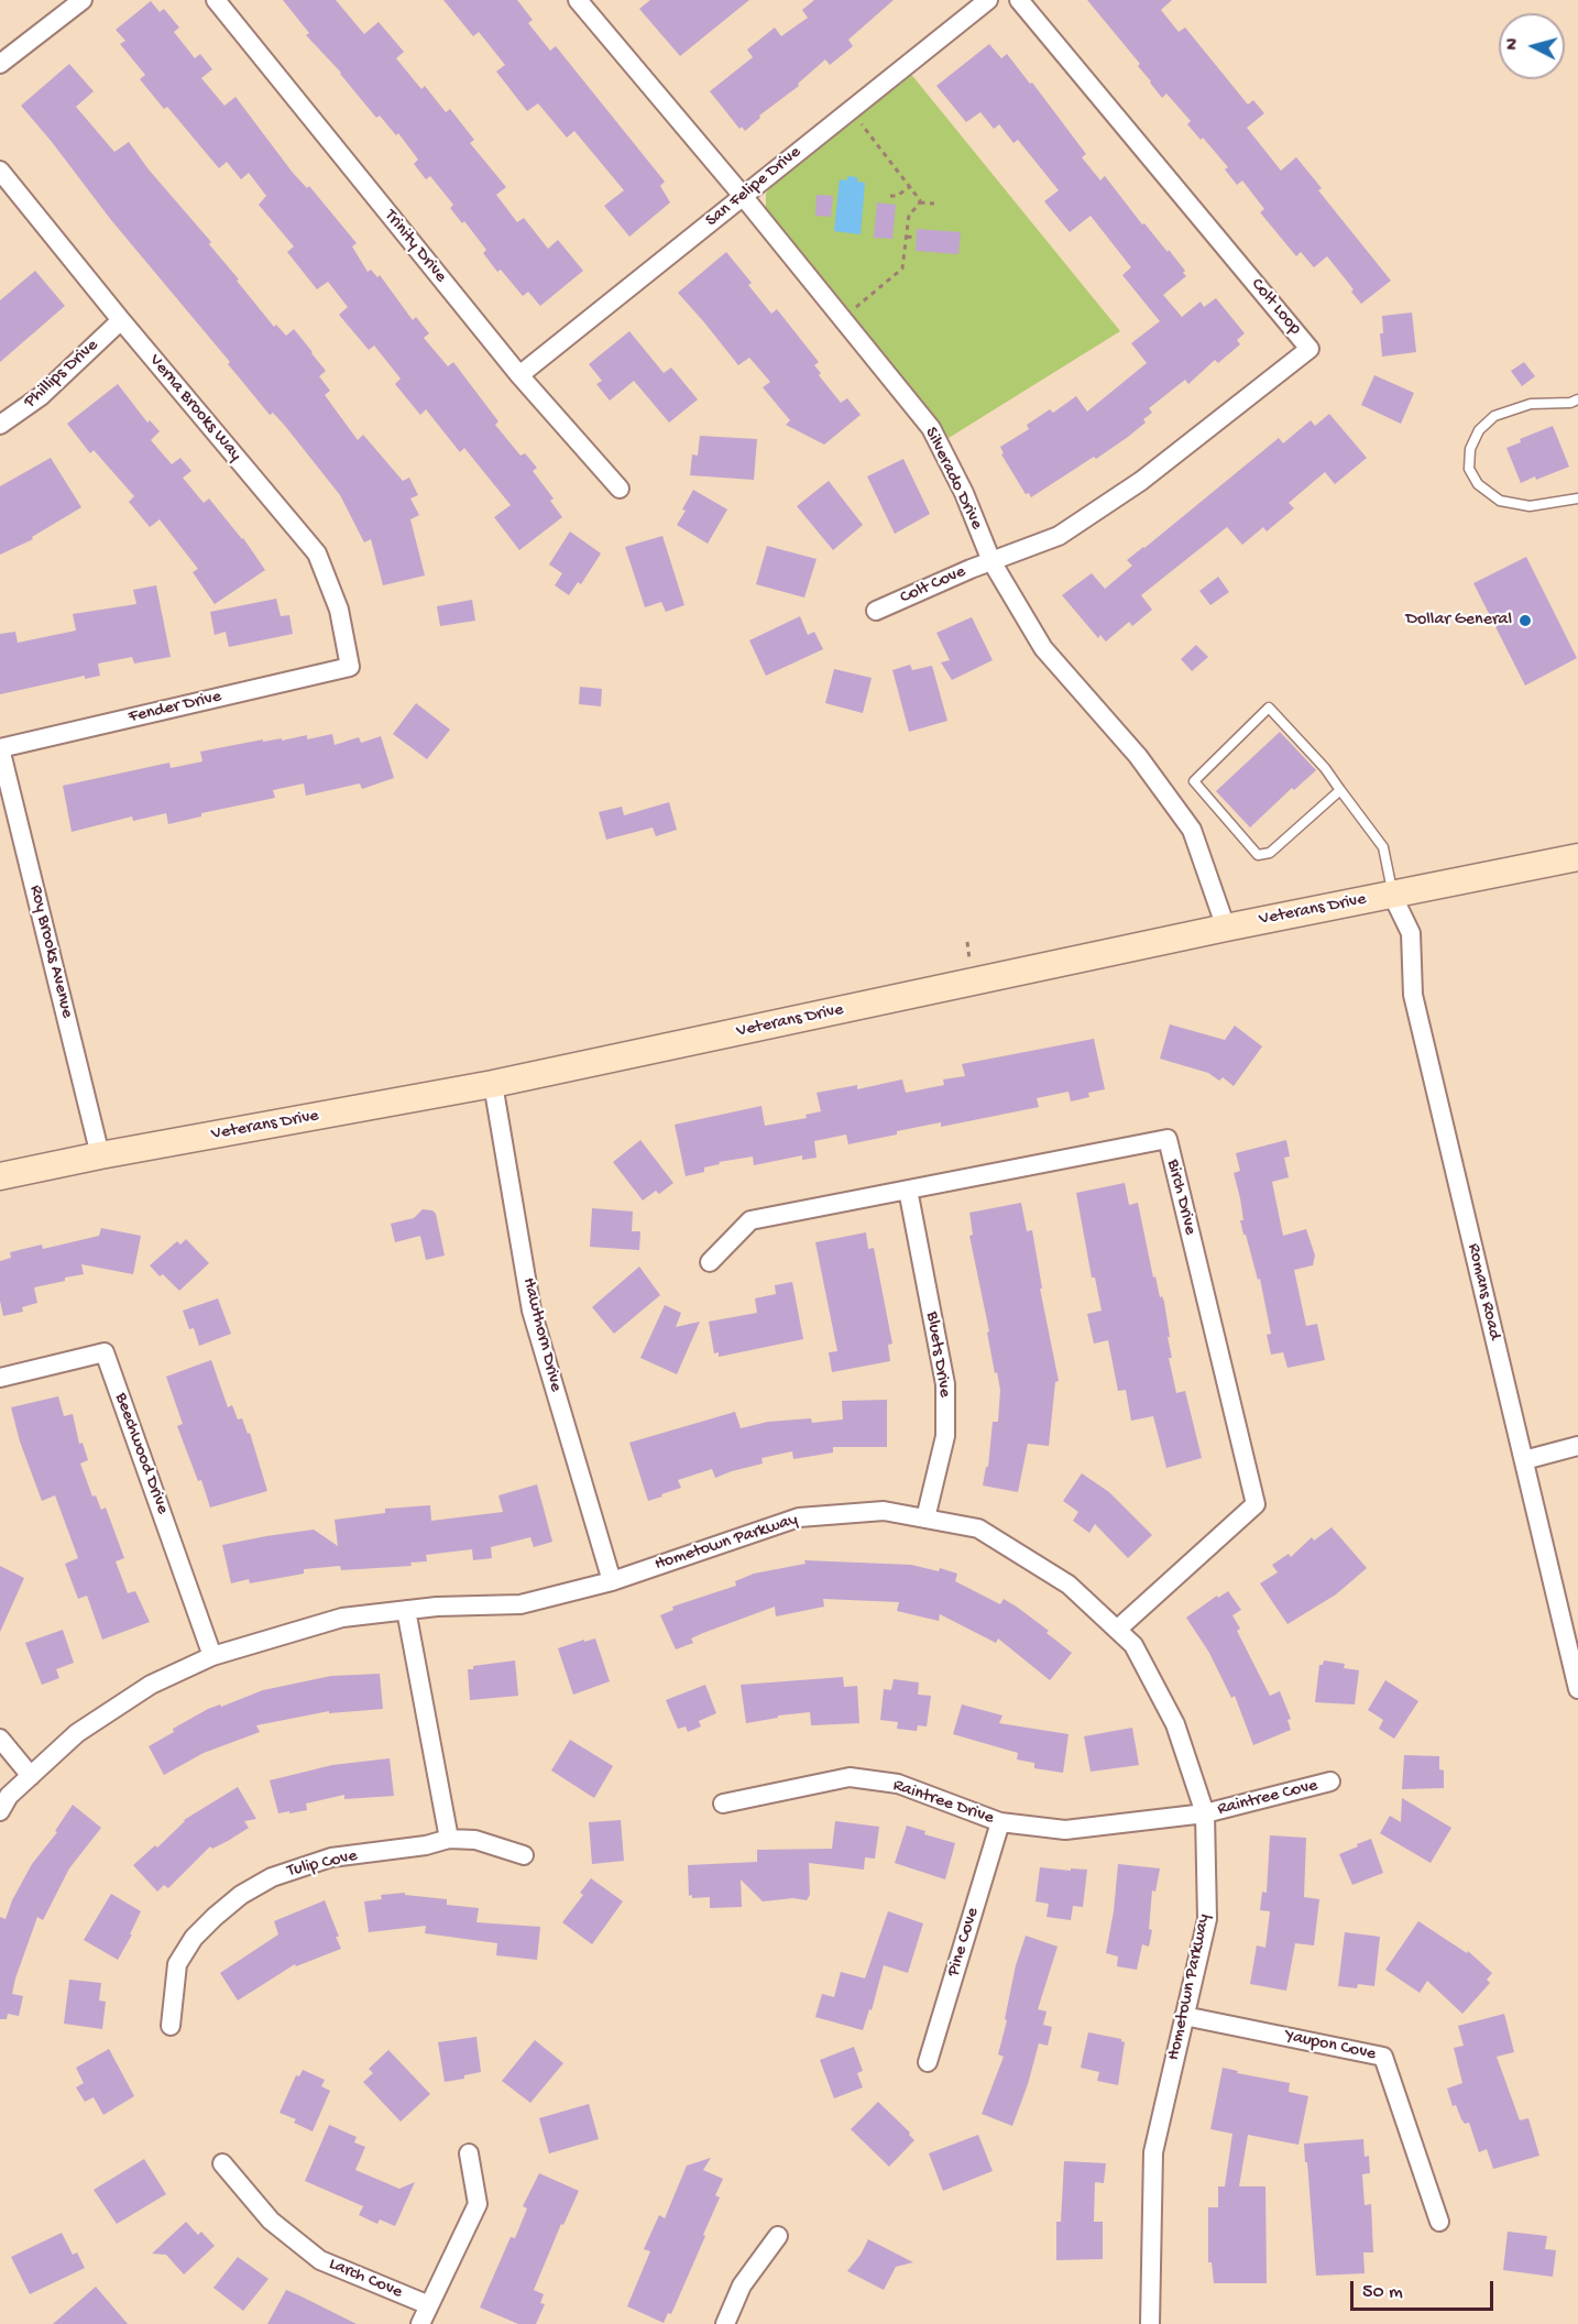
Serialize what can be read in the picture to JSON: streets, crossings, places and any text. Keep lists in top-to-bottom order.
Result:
{
  "streets": {
    "main road": ["Veterans Drive"],
    "street": [
      "San Felipe Drive",
      "Trinity Drive",
      "Colt Loop",
      "Phillips Drive",
      "Verna Brooks Way",
      "Silverado Drive",
      "Colt Cove",
      "Fender Drive",
      "Roy Brooks Avenue",
      "Birch Drive",
      "Romans Road",
      "Hawthorn Drive",
      "Bluets Drive",
      "Beechwood Drive",
      "Hometown Parkway",
      "Raintree Cove",
      "Raintree Drive",
      "Tulip Cove",
      "Pine Cove",
      "Yaupon Cove",
      "Larch Cove"
    ]
  },
  "crossings": [
    ["San Felipe Drive", "Trinity Drive"],
    ["San Felipe Drive", "Silverado Drive"],
    ["Colt Loop", "Silverado Drive"],
    ["Colt Loop", "Colt Cove"],
    ["Phillips Drive", "Verna Brooks Way"],
    ["Verna Brooks Way", "Fender Drive"],
    ["Silverado Drive", "Colt Cove"],
    ["Silverado Drive", "Veterans Drive"],
    ["Fender Drive", "Roy Brooks Avenue"],
    ["Veterans Drive", "Roy Brooks Avenue"],
    ["Veterans Drive", "Romans Road"],
    ["Veterans Drive", "Hawthorn Drive"],
    ["Birch Drive", "Bluets Drive"],
    ["Birch Drive", "Hometown Parkway"],
    ["Hawthorn Drive", "Hometown Parkway"],
    ["Bluets Drive", "Hometown Parkway"],
    ["Beechwood Drive", "Hometown Parkway"],
    ["Hometown Parkway", "Raintree Cove"],
    ["Hometown Parkway", "Raintree Drive"],
    ["Hometown Parkway", "Yaupon Cove"],
    ["Raintree Cove", "Raintree Drive"],
    ["Raintree Drive", "Pine Cove"]
  ],
  "places": ["Dollar General"],
  "scale_bar": "50 m",
  "north": "left"
}
